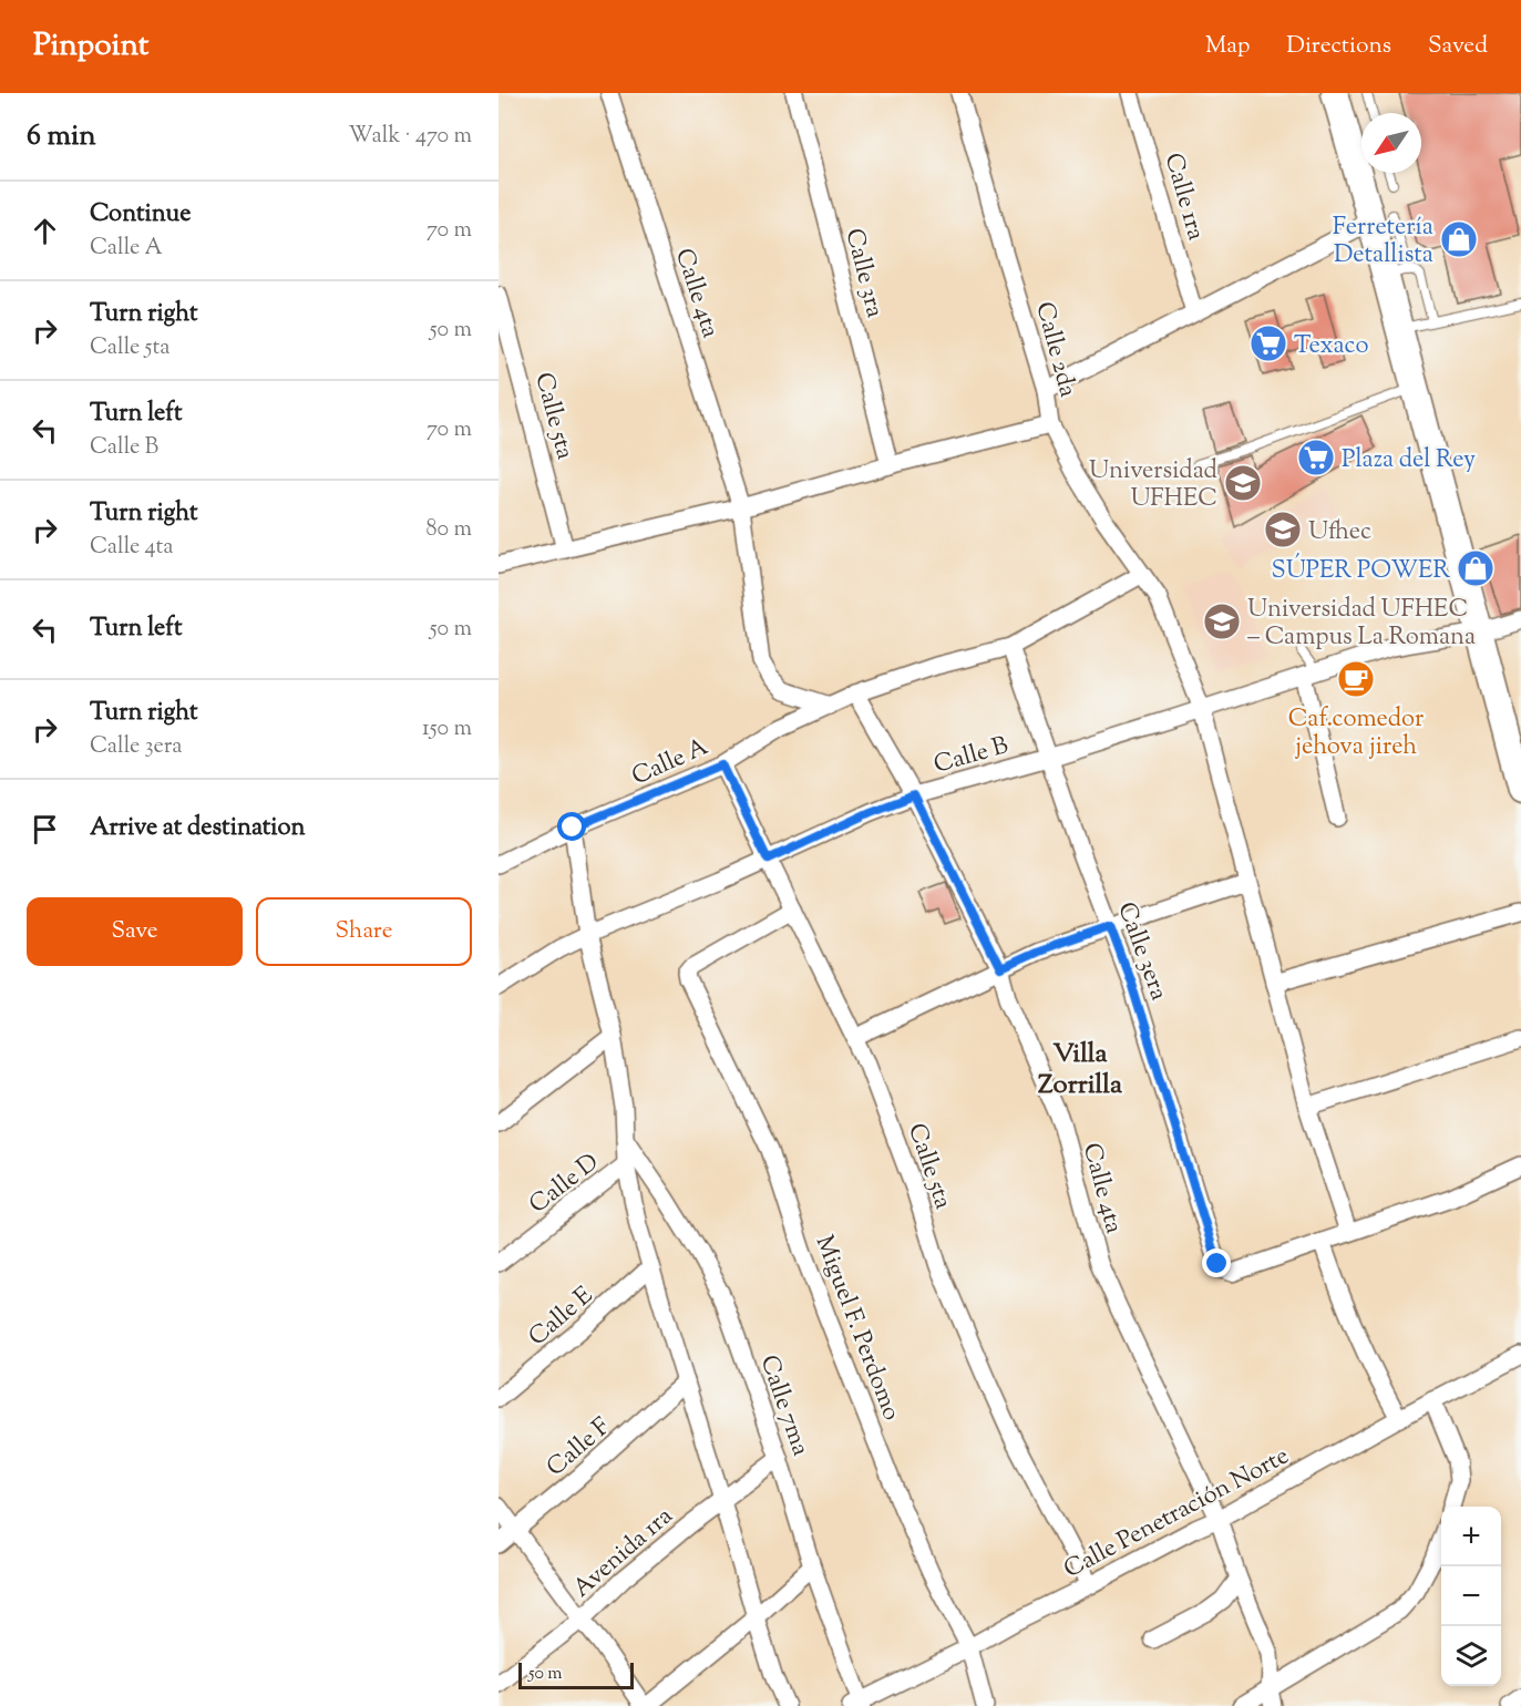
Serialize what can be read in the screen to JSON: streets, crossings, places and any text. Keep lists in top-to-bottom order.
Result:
{
  "streets": {
    "street": [
      "Calle 1ra",
      "Calle 3ra",
      "Calle 4ta",
      "Calle 2da",
      "Calle 5ta",
      "Calle B",
      "Calle A",
      "Calle 3era",
      "Calle D",
      "Calle E",
      "Miguel F. Perdomo",
      "Calle 7ma",
      "Calle F",
      "Calle Penetración Norte",
      "Avenida 1ra"
    ]
  },
  "crossings": [
    ["Calle 4ta", "Calle B"],
    ["Calle 4ta", "Calle A"],
    ["Calle 4ta", "Calle Penetración Norte"],
    ["Calle 2da", "Calle B"],
    ["Calle 2da", "Calle A"],
    ["Calle 5ta", "Calle B"],
    ["Calle 5ta", "Calle A"],
    ["Calle 5ta", "Miguel F. Perdomo"],
    ["Calle 5ta", "Calle Penetración Norte"],
    ["Calle B", "Calle 3era"],
    ["Calle A", "Calle 3era"],
    ["Miguel F. Perdomo", "Calle Penetración Norte"],
    ["Calle 7ma", "Calle Penetración Norte"],
    ["Calle 7ma", "Avenida 1ra"]
  ],
  "districts": ["Villa Zorrilla"],
  "places": {
    "shop": ["Ferretería Detallista", "SÚPER POWER"],
    "supermarket": ["Texaco", "Plaza del Rey"],
    "school or university": ["Universidad UFHEC", "Ufhec", "Universidad UFHEC – Campus La Romana"],
    "cafe": ["Caf.comedor jehova jireh"]
  },
  "scale_bar": "50 m",
  "north": "bottom left",
  "page": {
    "header": "Pinpoint",
    "nav": ["Map", "Directions", "Saved"],
    "heading": ["6 min", "Walk · 470 m"],
    "list": [
      ["Continue", "Calle A", "70 m"],
      ["Turn right", "Calle 5ta", "50 m"],
      ["Turn left", "Calle B", "70 m"],
      ["Turn right", "Calle 4ta", "80 m"],
      ["Turn left", "50 m"],
      ["Turn right", "Calle 3era", "150 m"],
      "Arrive at destination"
    ],
    "buttons": ["Save", "Share"],
    "map_buttons": ["+", "−"],
    "scale": "50 m"
  }
}
